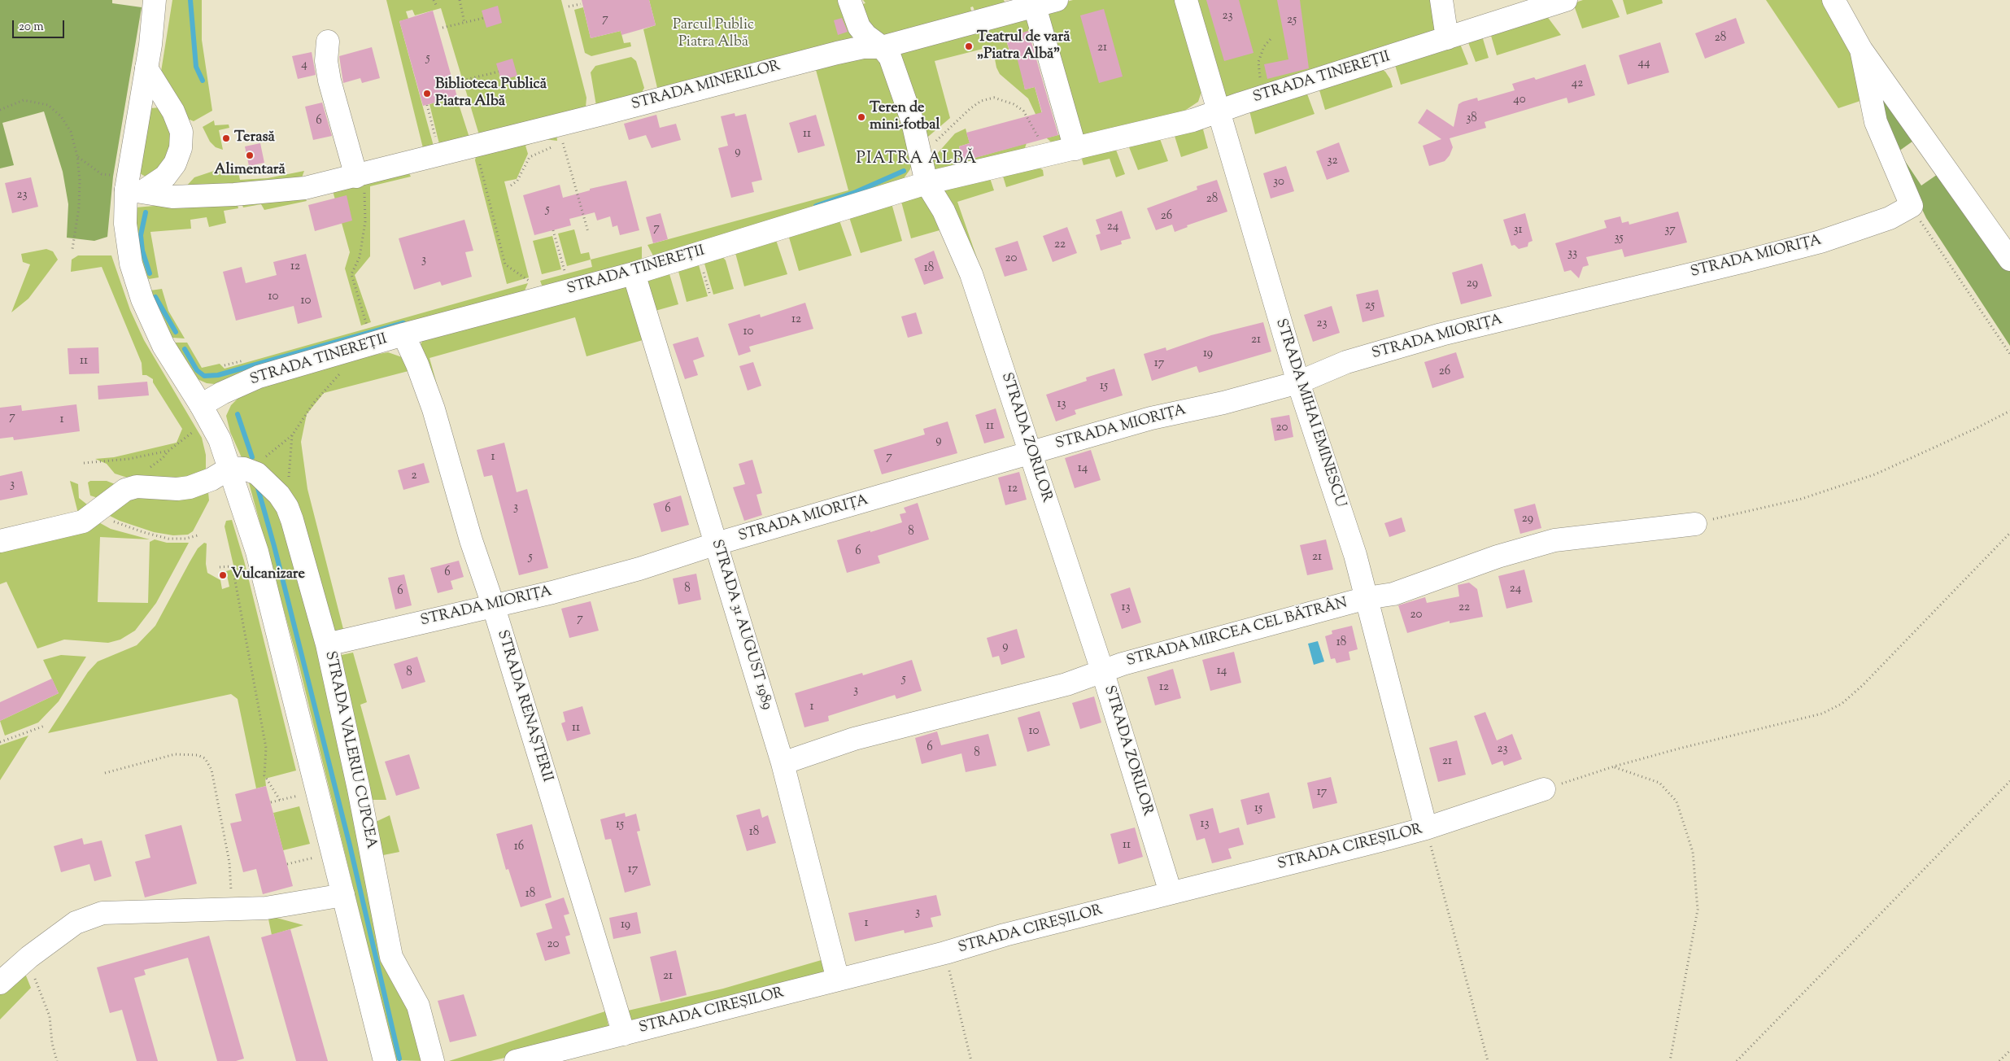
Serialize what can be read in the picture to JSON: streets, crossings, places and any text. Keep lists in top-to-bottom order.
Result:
{
  "streets": {
    "street": [
      "STRADA TINEREŢII",
      "STRADA MINERILOR",
      "STRADA MIORIŢA",
      "STRADA MIHAI EMINESCU",
      "STRADA ZORILOR",
      "STRADA 31 AUGUST 1989",
      "STRADA MIRCEA CEL BĂTRÂN",
      "STRADA RENAŞTERII",
      "STRADA VALERIU CUPCEA",
      "STRADA CIREŞILOR"
    ]
  },
  "crossings": [
    ["STRADA TINEREŢII", "STRADA MIHAI EMINESCU"],
    ["STRADA TINEREŢII", "STRADA ZORILOR"],
    ["STRADA TINEREŢII", "STRADA 31 AUGUST 1989"],
    ["STRADA TINEREŢII", "STRADA RENAŞTERII"],
    ["STRADA MINERILOR", "STRADA ZORILOR"],
    ["STRADA MIORIŢA", "STRADA MIHAI EMINESCU"],
    ["STRADA MIORIŢA", "STRADA ZORILOR"],
    ["STRADA MIORIŢA", "STRADA 31 AUGUST 1989"],
    ["STRADA MIORIŢA", "STRADA RENAŞTERII"],
    ["STRADA MIORIŢA", "STRADA VALERIU CUPCEA"],
    ["STRADA MIHAI EMINESCU", "STRADA MIRCEA CEL BĂTRÂN"],
    ["STRADA MIHAI EMINESCU", "STRADA CIREŞILOR"],
    ["STRADA ZORILOR", "STRADA MIRCEA CEL BĂTRÂN"],
    ["STRADA ZORILOR", "STRADA CIREŞILOR"],
    ["STRADA 31 AUGUST 1989", "STRADA MIRCEA CEL BĂTRÂN"],
    ["STRADA 31 AUGUST 1989", "STRADA CIREŞILOR"],
    ["STRADA RENAŞTERII", "STRADA CIREŞILOR"]
  ],
  "districts": ["PIATRA ALBĂ"],
  "parks": ["Parcul Public Piatra Albă"],
  "places": [
    "Teatrul de vară „Piatra Albă”",
    "Biblioteca Publică Piatra Albă",
    "Teren de mini-fotbal",
    "Terasă",
    "Alimentară",
    "Vulcanizare"
  ],
  "house_numbers": [
    "23",
    "7",
    "25",
    "28",
    "21",
    "5",
    "44",
    "4",
    "42",
    "40",
    "38",
    "6",
    "11",
    "9",
    "32",
    "30",
    "23",
    "28",
    "5",
    "26",
    "24",
    "7",
    "31",
    "37",
    "35",
    "22",
    "33",
    "20",
    "3",
    "12",
    "18",
    "29",
    "10",
    "10",
    "25",
    "12",
    "23",
    "10",
    "21",
    "19",
    "11",
    "17",
    "26",
    "15",
    "13",
    "7",
    "1",
    "11",
    "20",
    "9",
    "1",
    "7",
    "14",
    "2",
    "3",
    "12",
    "3",
    "6",
    "29",
    "8",
    "6",
    "5",
    "21",
    "6",
    "8",
    "24",
    "6",
    "13",
    "22",
    "20",
    "7",
    "18",
    "9",
    "14",
    "8",
    "5",
    "12",
    "3",
    "1",
    "11",
    "10",
    "6",
    "23",
    "8",
    "21",
    "17",
    "15",
    "13",
    "15",
    "18",
    "11",
    "16",
    "17",
    "18",
    "3",
    "1",
    "19",
    "20",
    "21"
  ],
  "scale_bar": "20 m"
}
